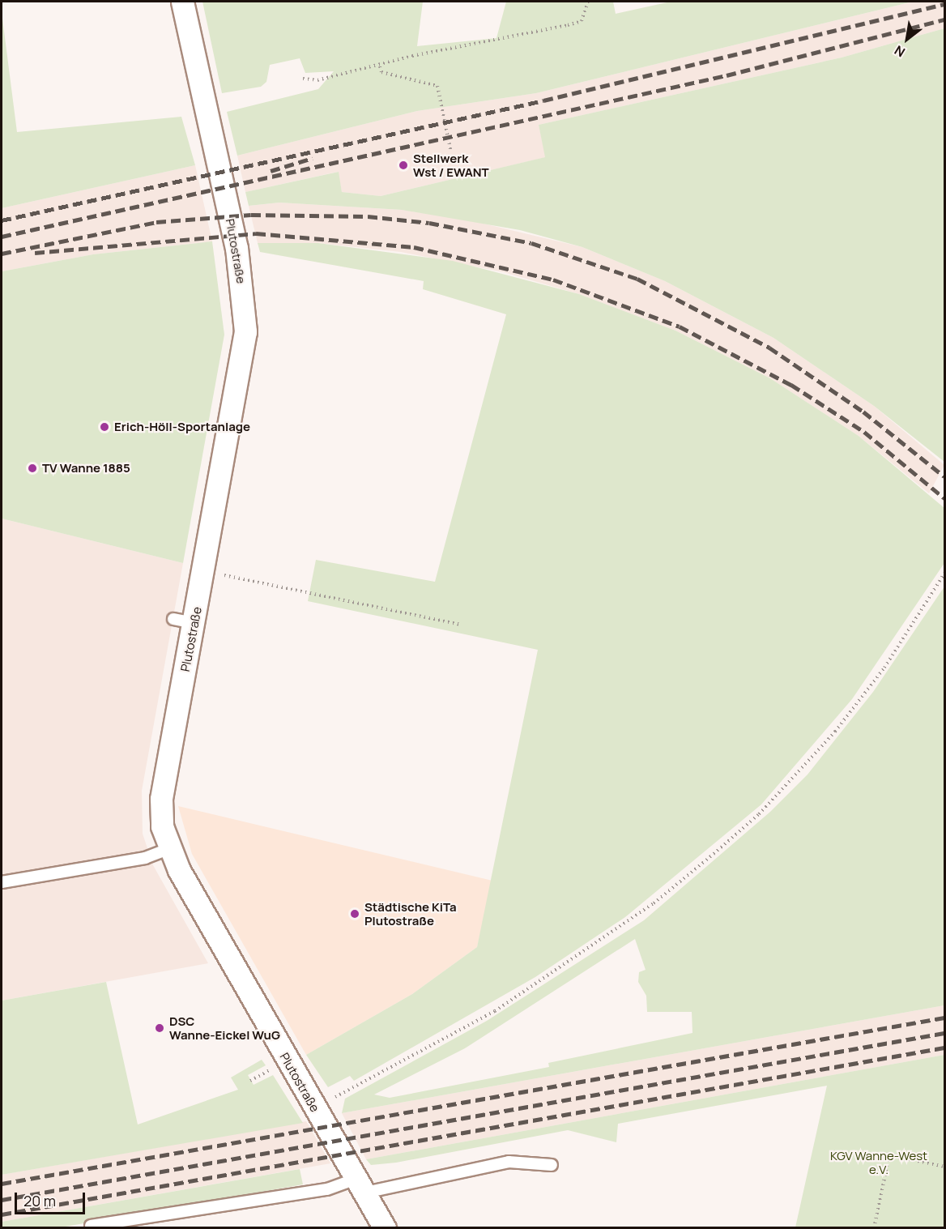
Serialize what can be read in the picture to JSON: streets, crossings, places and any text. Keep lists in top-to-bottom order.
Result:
{
  "streets": {
    "street": ["Plutostraße"]
  },
  "parks": ["KGV Wanne-West e.V."],
  "places": [
    "Stellwerk Wst / EWANT",
    "Erich-Höll-Sportanlage",
    "TV Wanne 1885",
    "Städtische KiTa Plutostraße",
    "DSC Wanne-Eickel WuG"
  ],
  "scale_bar": "20 m",
  "north": "bottom left"
}
